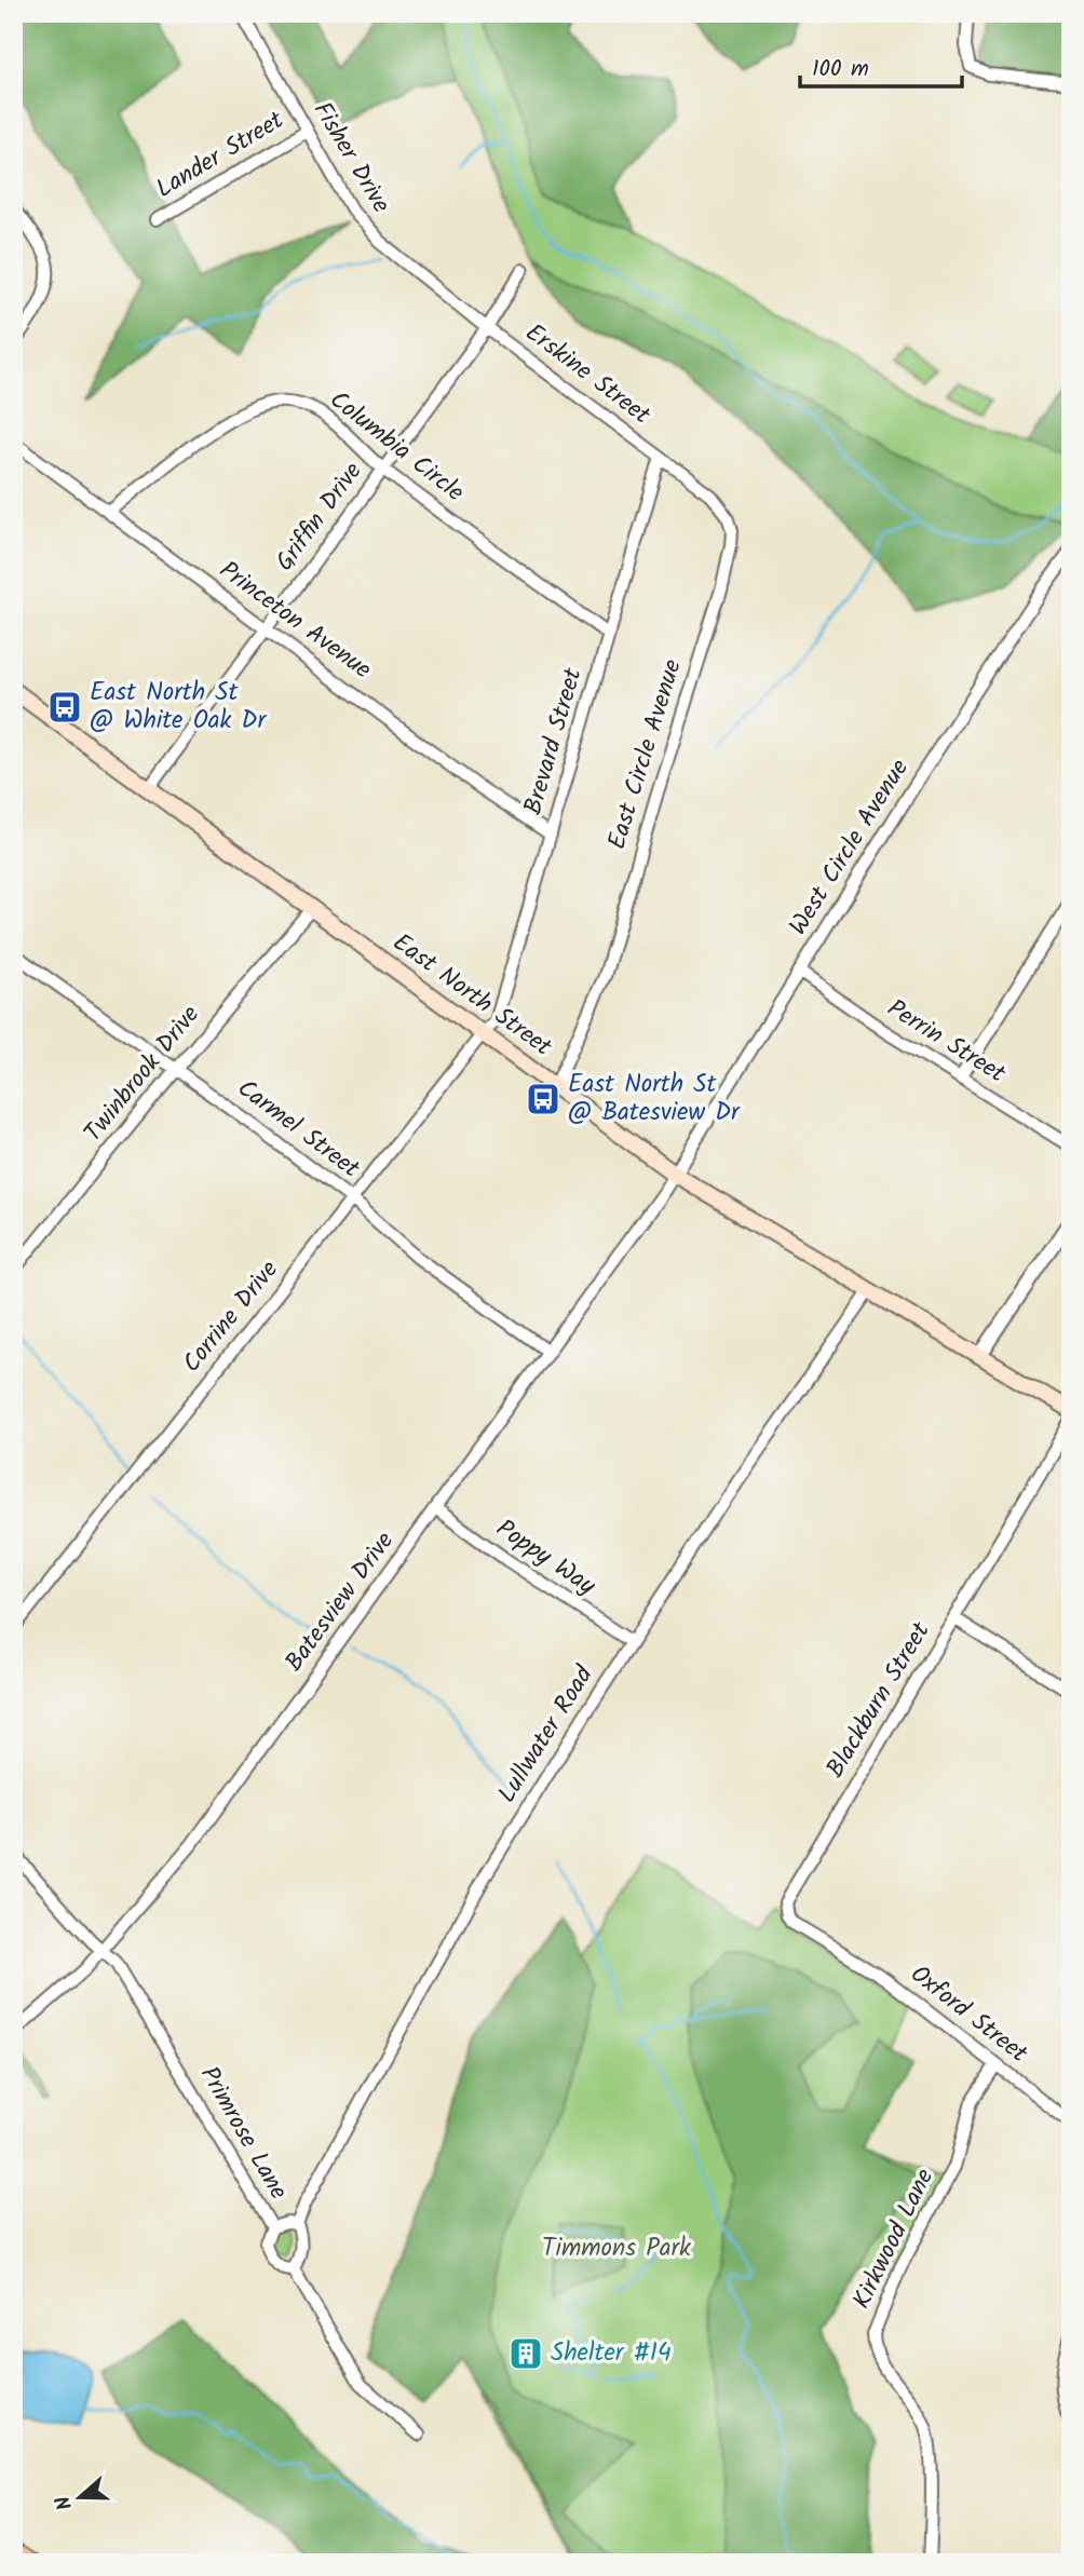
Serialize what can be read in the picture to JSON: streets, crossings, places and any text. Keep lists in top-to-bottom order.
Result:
{
  "streets": {
    "main road": ["East North Street"],
    "street": [
      "Lander Street",
      "Fisher Drive",
      "Erskine Street",
      "Columbia Circle",
      "Griffin Drive",
      "Princeton Avenue",
      "Brevard Street",
      "East Circle Avenue",
      "West Circle Avenue",
      "Perrin Street",
      "Twinbrook Drive",
      "Carmel Street",
      "Corrine Drive",
      "Poppy Way",
      "Batesview Drive",
      "Blackburn Street",
      "Lullwater Road",
      "Oxford Street",
      "Primrose Lane",
      "Kirkwood Lane"
    ]
  },
  "crossings": [
    ["Lander Street", "Fisher Drive"],
    ["Fisher Drive", "Erskine Street"],
    ["Fisher Drive", "Griffin Drive"],
    ["Erskine Street", "Griffin Drive"],
    ["Erskine Street", "Brevard Street"],
    ["Erskine Street", "East Circle Avenue"],
    ["Columbia Circle", "Griffin Drive"],
    ["Columbia Circle", "Princeton Avenue"],
    ["Columbia Circle", "Brevard Street"],
    ["Griffin Drive", "Princeton Avenue"],
    ["Griffin Drive", "East North Street"],
    ["Princeton Avenue", "Brevard Street"],
    ["Brevard Street", "East Circle Avenue"],
    ["Brevard Street", "East North Street"],
    ["Brevard Street", "Corrine Drive"],
    ["East Circle Avenue", "East North Street"],
    ["West Circle Avenue", "East North Street"],
    ["West Circle Avenue", "Perrin Street"],
    ["West Circle Avenue", "Batesview Drive"],
    ["East North Street", "Twinbrook Drive"],
    ["East North Street", "Corrine Drive"],
    ["East North Street", "Batesview Drive"],
    ["East North Street", "Lullwater Road"],
    ["Twinbrook Drive", "Carmel Street"],
    ["Carmel Street", "Corrine Drive"],
    ["Carmel Street", "Batesview Drive"],
    ["Poppy Way", "Batesview Drive"],
    ["Poppy Way", "Lullwater Road"],
    ["Batesview Drive", "Primrose Lane"],
    ["Blackburn Street", "Oxford Street"],
    ["Lullwater Road", "Primrose Lane"],
    ["Oxford Street", "Kirkwood Lane"]
  ],
  "parks": ["Timmons Park"],
  "places": {
    "bus stop": ["East North St @ White Oak Dr", "East North St @ Batesview Dr"],
    "building": ["Shelter #14"]
  },
  "scale_bar": "100 m",
  "north": "left"
}
